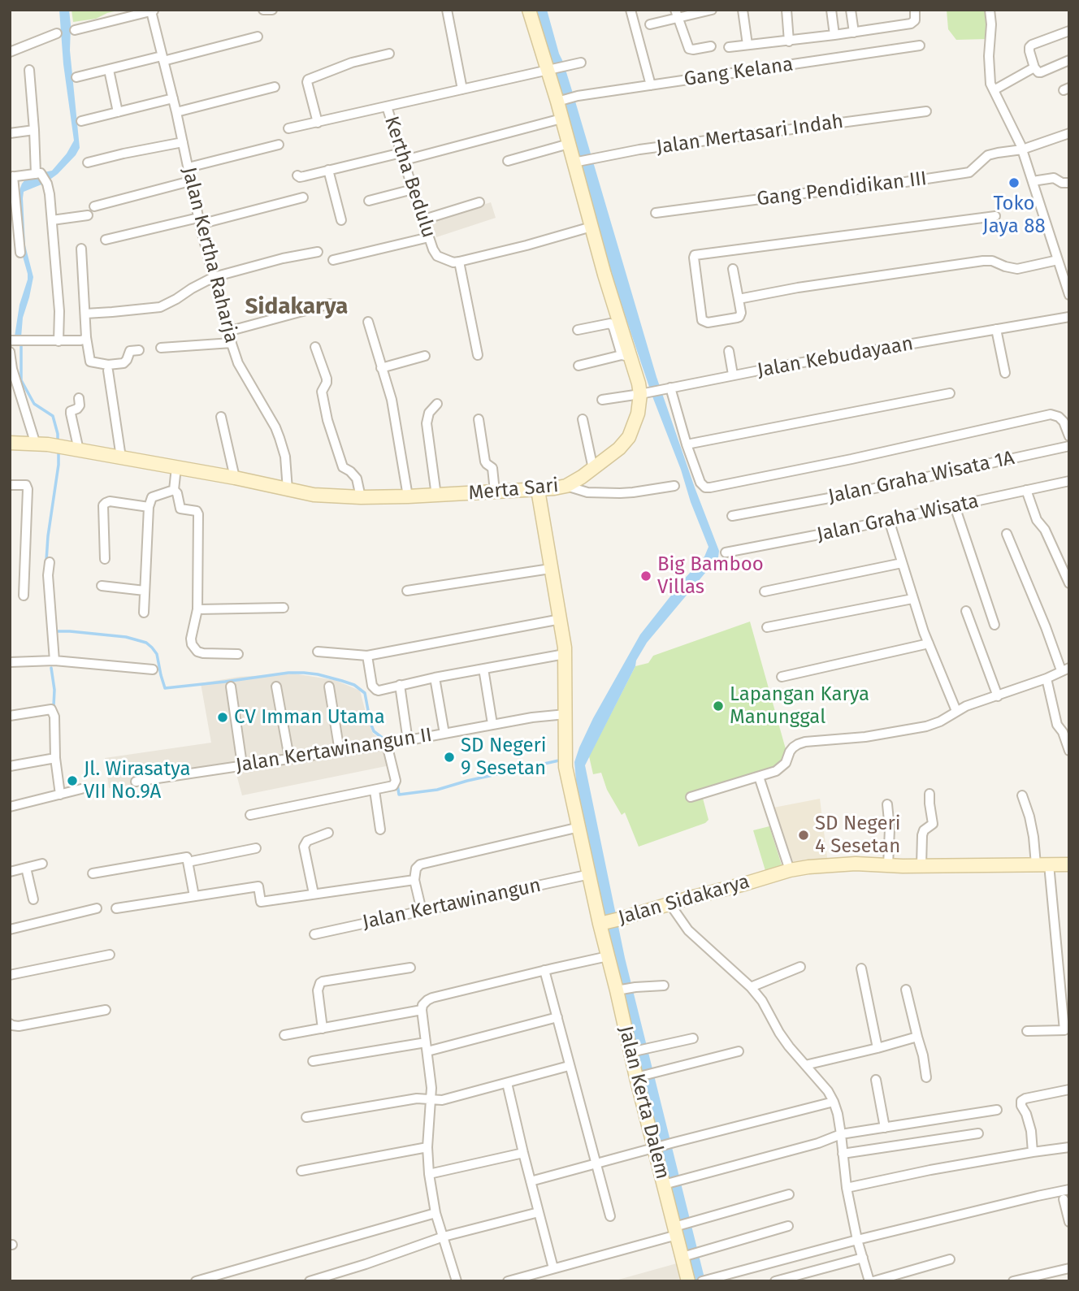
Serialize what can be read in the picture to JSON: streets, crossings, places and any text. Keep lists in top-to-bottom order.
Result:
{
  "streets": {
    "street": [
      "Gang Kelana",
      "Jalan Mertasari Indah",
      "Kertha Bedulu",
      "Gang Pendidikan III",
      "Jalan Kertha Raharja",
      "Jalan Kebudayaan",
      "Jalan Graha Wisata 1A",
      "Merta Sari",
      "Jalan Graha Wisata",
      "Jalan Kertawinangun II",
      "Jalan Sidakarya",
      "Jalan Kertawinangun",
      "Jalan Kerta Dalem"
    ]
  },
  "crossings": [
    ["Gang Kelana", "Merta Sari"],
    ["Jalan Mertasari Indah", "Merta Sari"],
    ["Jalan Kertha Raharja", "Merta Sari"],
    ["Jalan Kebudayaan", "Merta Sari"],
    ["Merta Sari", "Jalan Sidakarya"],
    ["Jalan Kertawinangun II", "Jalan Sidakarya"],
    ["Jalan Sidakarya", "Jalan Kertawinangun"],
    ["Jalan Sidakarya", "Jalan Kerta Dalem"]
  ],
  "districts": ["Sidakarya"],
  "places": [
    "Toko Jaya 88",
    "Big Bamboo Villas",
    "Lapangan Karya Manunggal",
    "CV Imman Utama",
    "SD Negeri 9 Sesetan",
    "Jl. Wirasatya VII No.9A",
    "SD Negeri 4 Sesetan"
  ]
}
